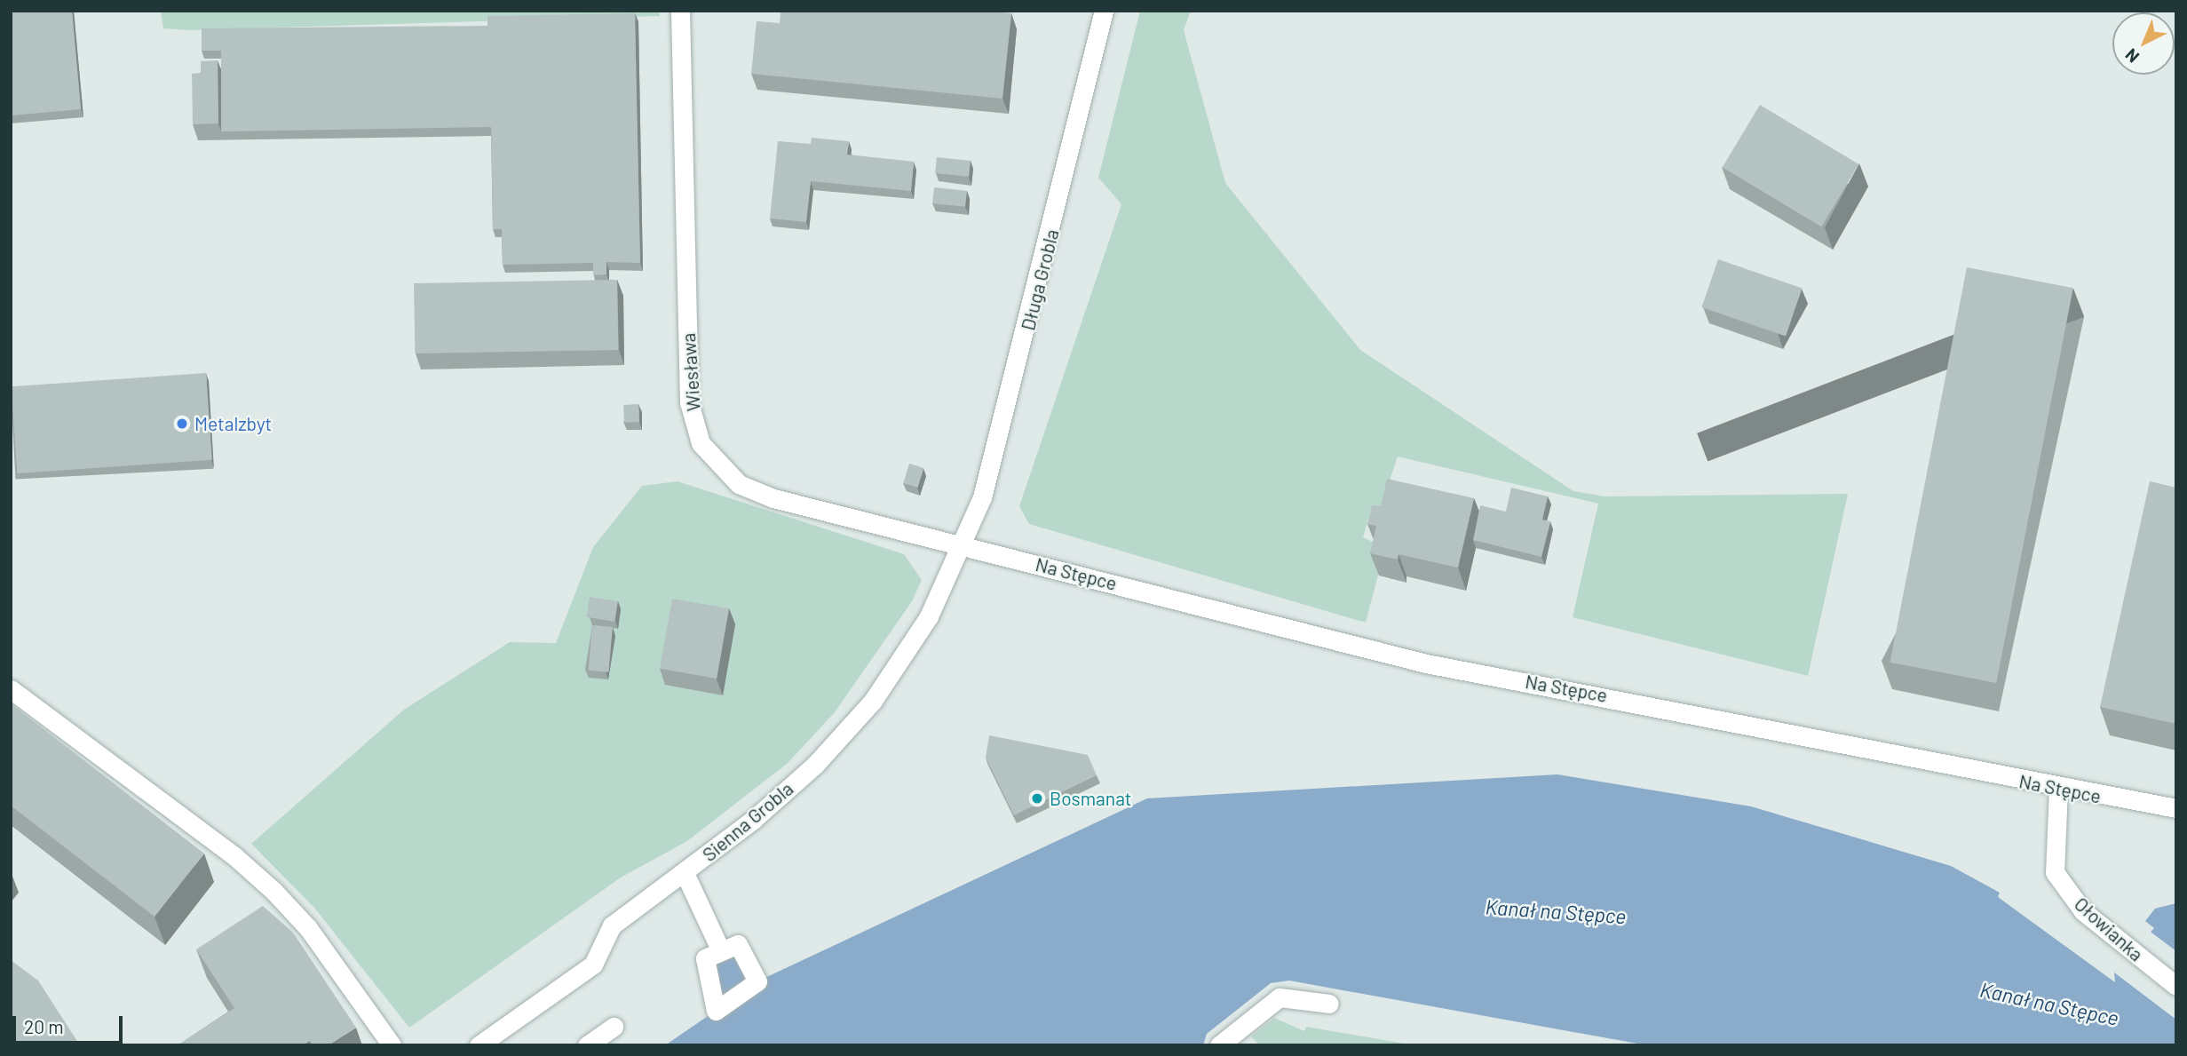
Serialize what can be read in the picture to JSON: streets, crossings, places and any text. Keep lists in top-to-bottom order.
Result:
{
  "streets": {
    "street": [
      "Długa Grobla",
      "Wiesława",
      "Na Stępce",
      "Sienna Grobla",
      "Ołowianka"
    ]
  },
  "crossings": [
    ["Długa Grobla", "Wiesława"],
    ["Długa Grobla", "Na Stępce"],
    ["Długa Grobla", "Sienna Grobla"],
    ["Wiesława", "Na Stępce"],
    ["Wiesława", "Sienna Grobla"],
    ["Na Stępce", "Sienna Grobla"],
    ["Na Stępce", "Ołowianka"]
  ],
  "water": ["Kanał na Stępce"],
  "places": ["Metalzbyt", "Bosmanat"],
  "scale_bar": "20 m",
  "north": "bottom left"
}
